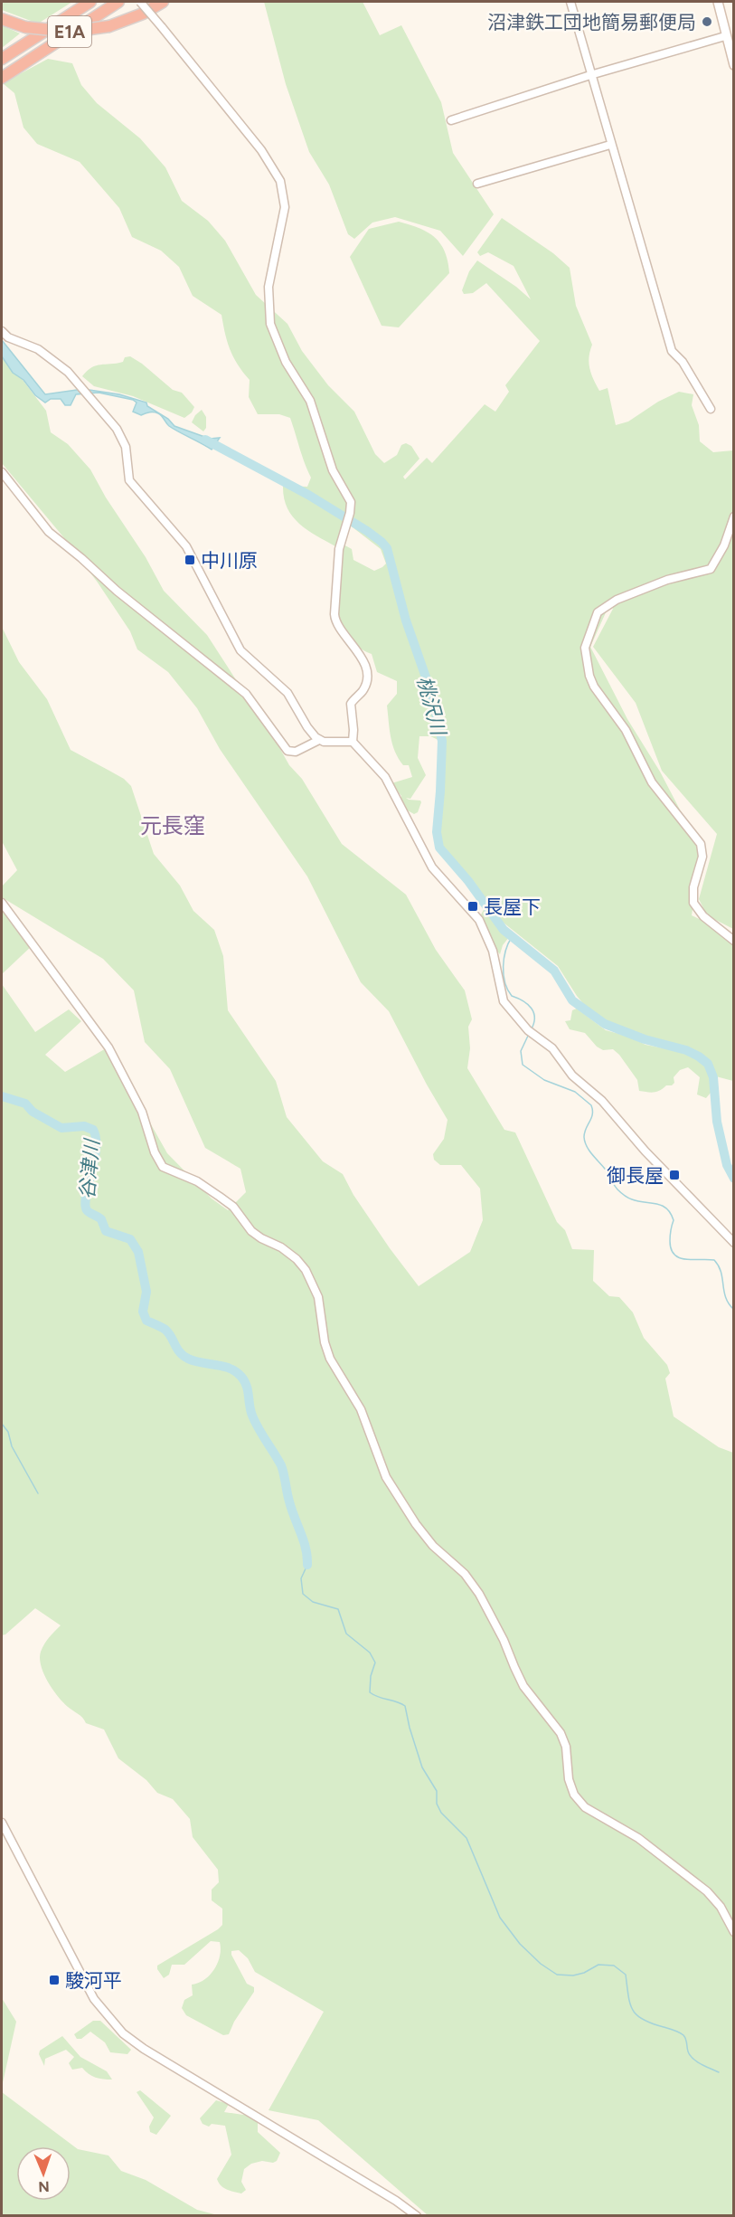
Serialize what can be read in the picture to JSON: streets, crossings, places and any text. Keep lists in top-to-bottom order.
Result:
{
  "streets": {
    "highway": ["E1A"]
  },
  "districts": ["元長窪"],
  "water": ["桃沢川", "谷津川"],
  "places": {
    "other": ["沼津鉄工団地簡易郵便局"],
    "transit": [
      "中川原",
      "長屋下",
      "御長屋",
      "駿河平"
    ]
  },
  "north": "bottom"
}
